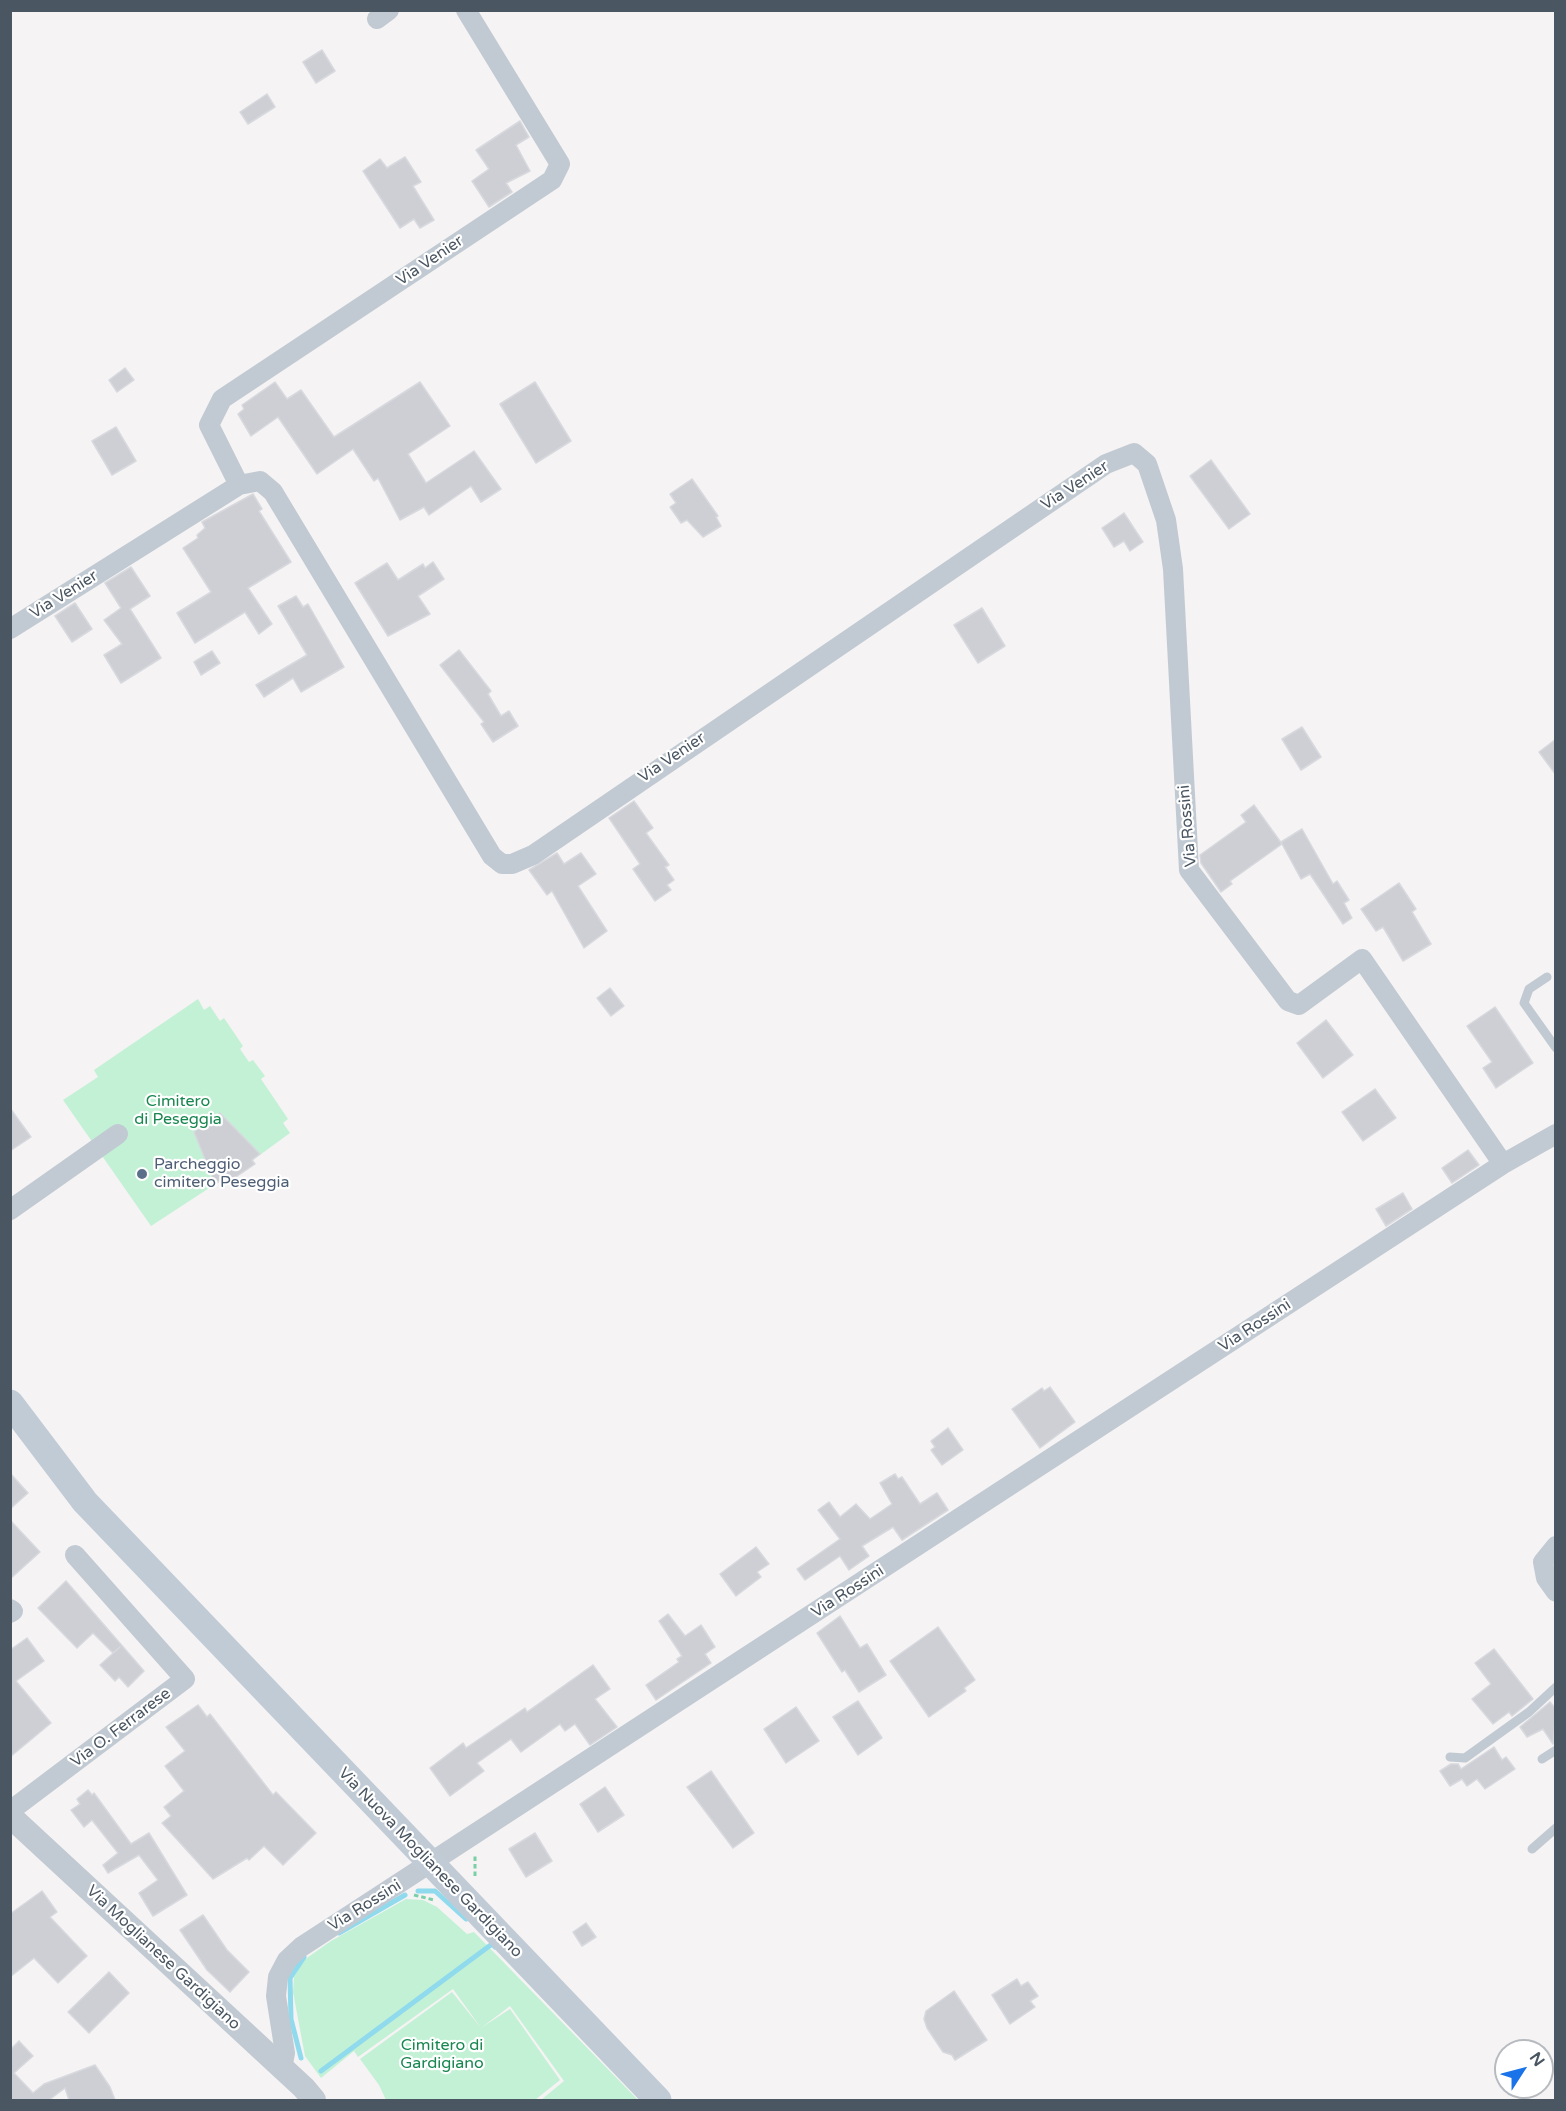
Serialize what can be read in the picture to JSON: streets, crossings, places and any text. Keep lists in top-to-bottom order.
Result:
{
  "streets": {
    "main road": ["Via Nuova Moglianese Gardigiano"],
    "street": [
      "Via Venier",
      "Via Rossini",
      "Via O. Ferrarese",
      "Via Moglianese Gardigiano"
    ]
  },
  "crossings": [
    ["Via Venier", "Via Rossini"],
    ["Via Rossini", "Via Nuova Moglianese Gardigiano"],
    ["Via Rossini", "Via Moglianese Gardigiano"],
    ["Via O. Ferrarese", "Via Moglianese Gardigiano"]
  ],
  "parks": ["Cimitero di Peseggia", "Cimitero di Gardigiano"],
  "places": ["Parcheggio cimitero Peseggia"],
  "north": "top right"
}
